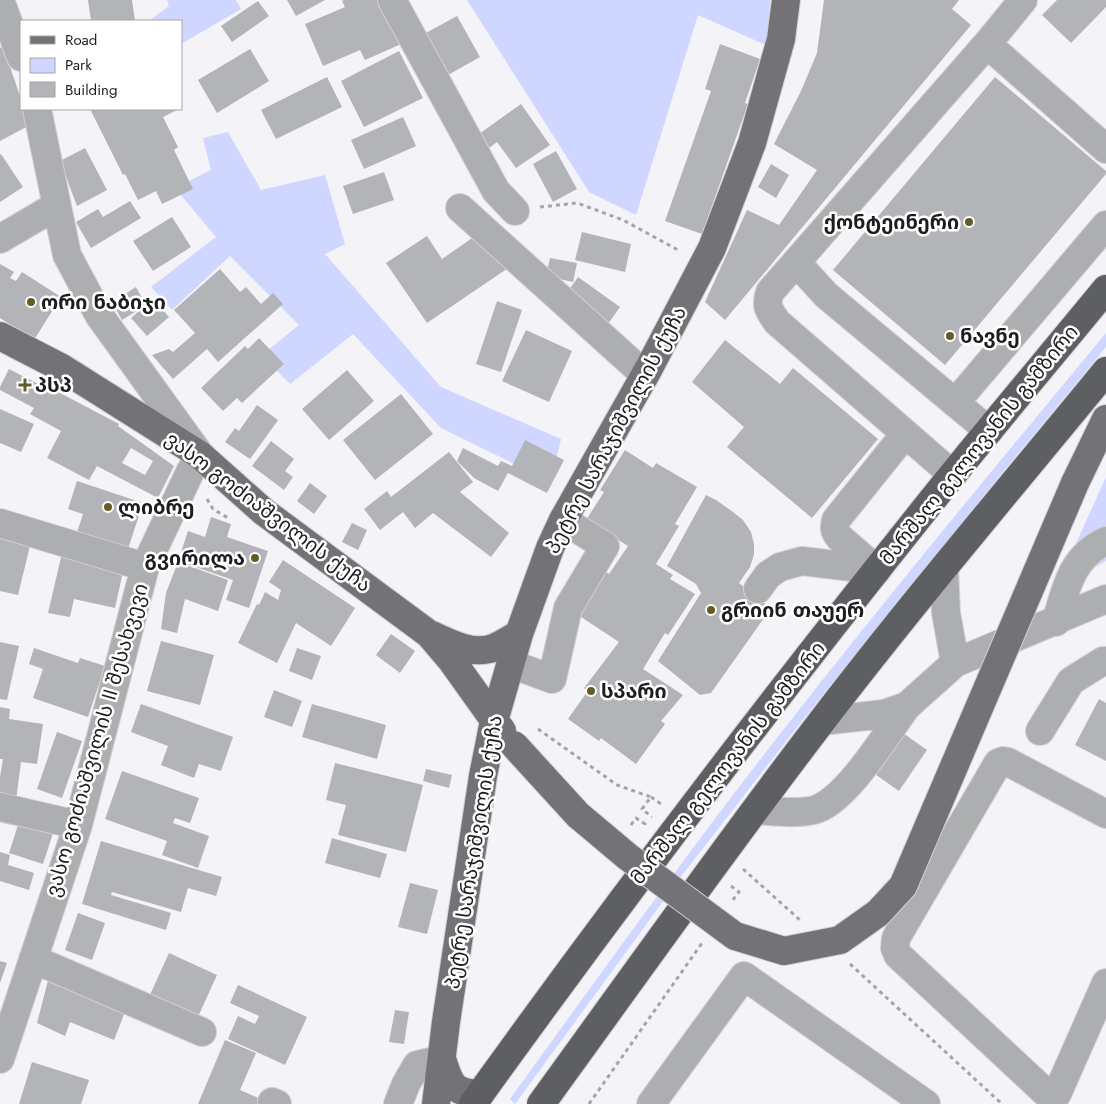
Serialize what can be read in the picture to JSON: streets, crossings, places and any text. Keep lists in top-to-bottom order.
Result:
{
  "streets": {
    "highway": ["მარშალ გელოვანის გამზირი"],
    "main road": ["პეტრე სარაჯიშვილის ქუჩა", "ვასო გოძიაშვილის ქუჩა"],
    "street": ["ვასო გოძიაშვილის II შესახვევი"]
  },
  "crossings": [
    ["პეტრე სარაჯიშვილის ქუჩა", "ვასო გოძიაშვილის ქუჩა"],
    ["ვასო გოძიაშვილის ქუჩა", "ვასო გოძიაშვილის II შესახვევი"]
  ],
  "places": {
    "other": [
      "ქონტეინერი",
      "ორი ნაბიჯი",
      "ნავნე",
      "ლიბრე",
      "გვირილა",
      "გრიინ თაუერ",
      "სპარი"
    ],
    "health": ["პსპ"]
  },
  "legend": ["Road", "Park", "Building"]
}
